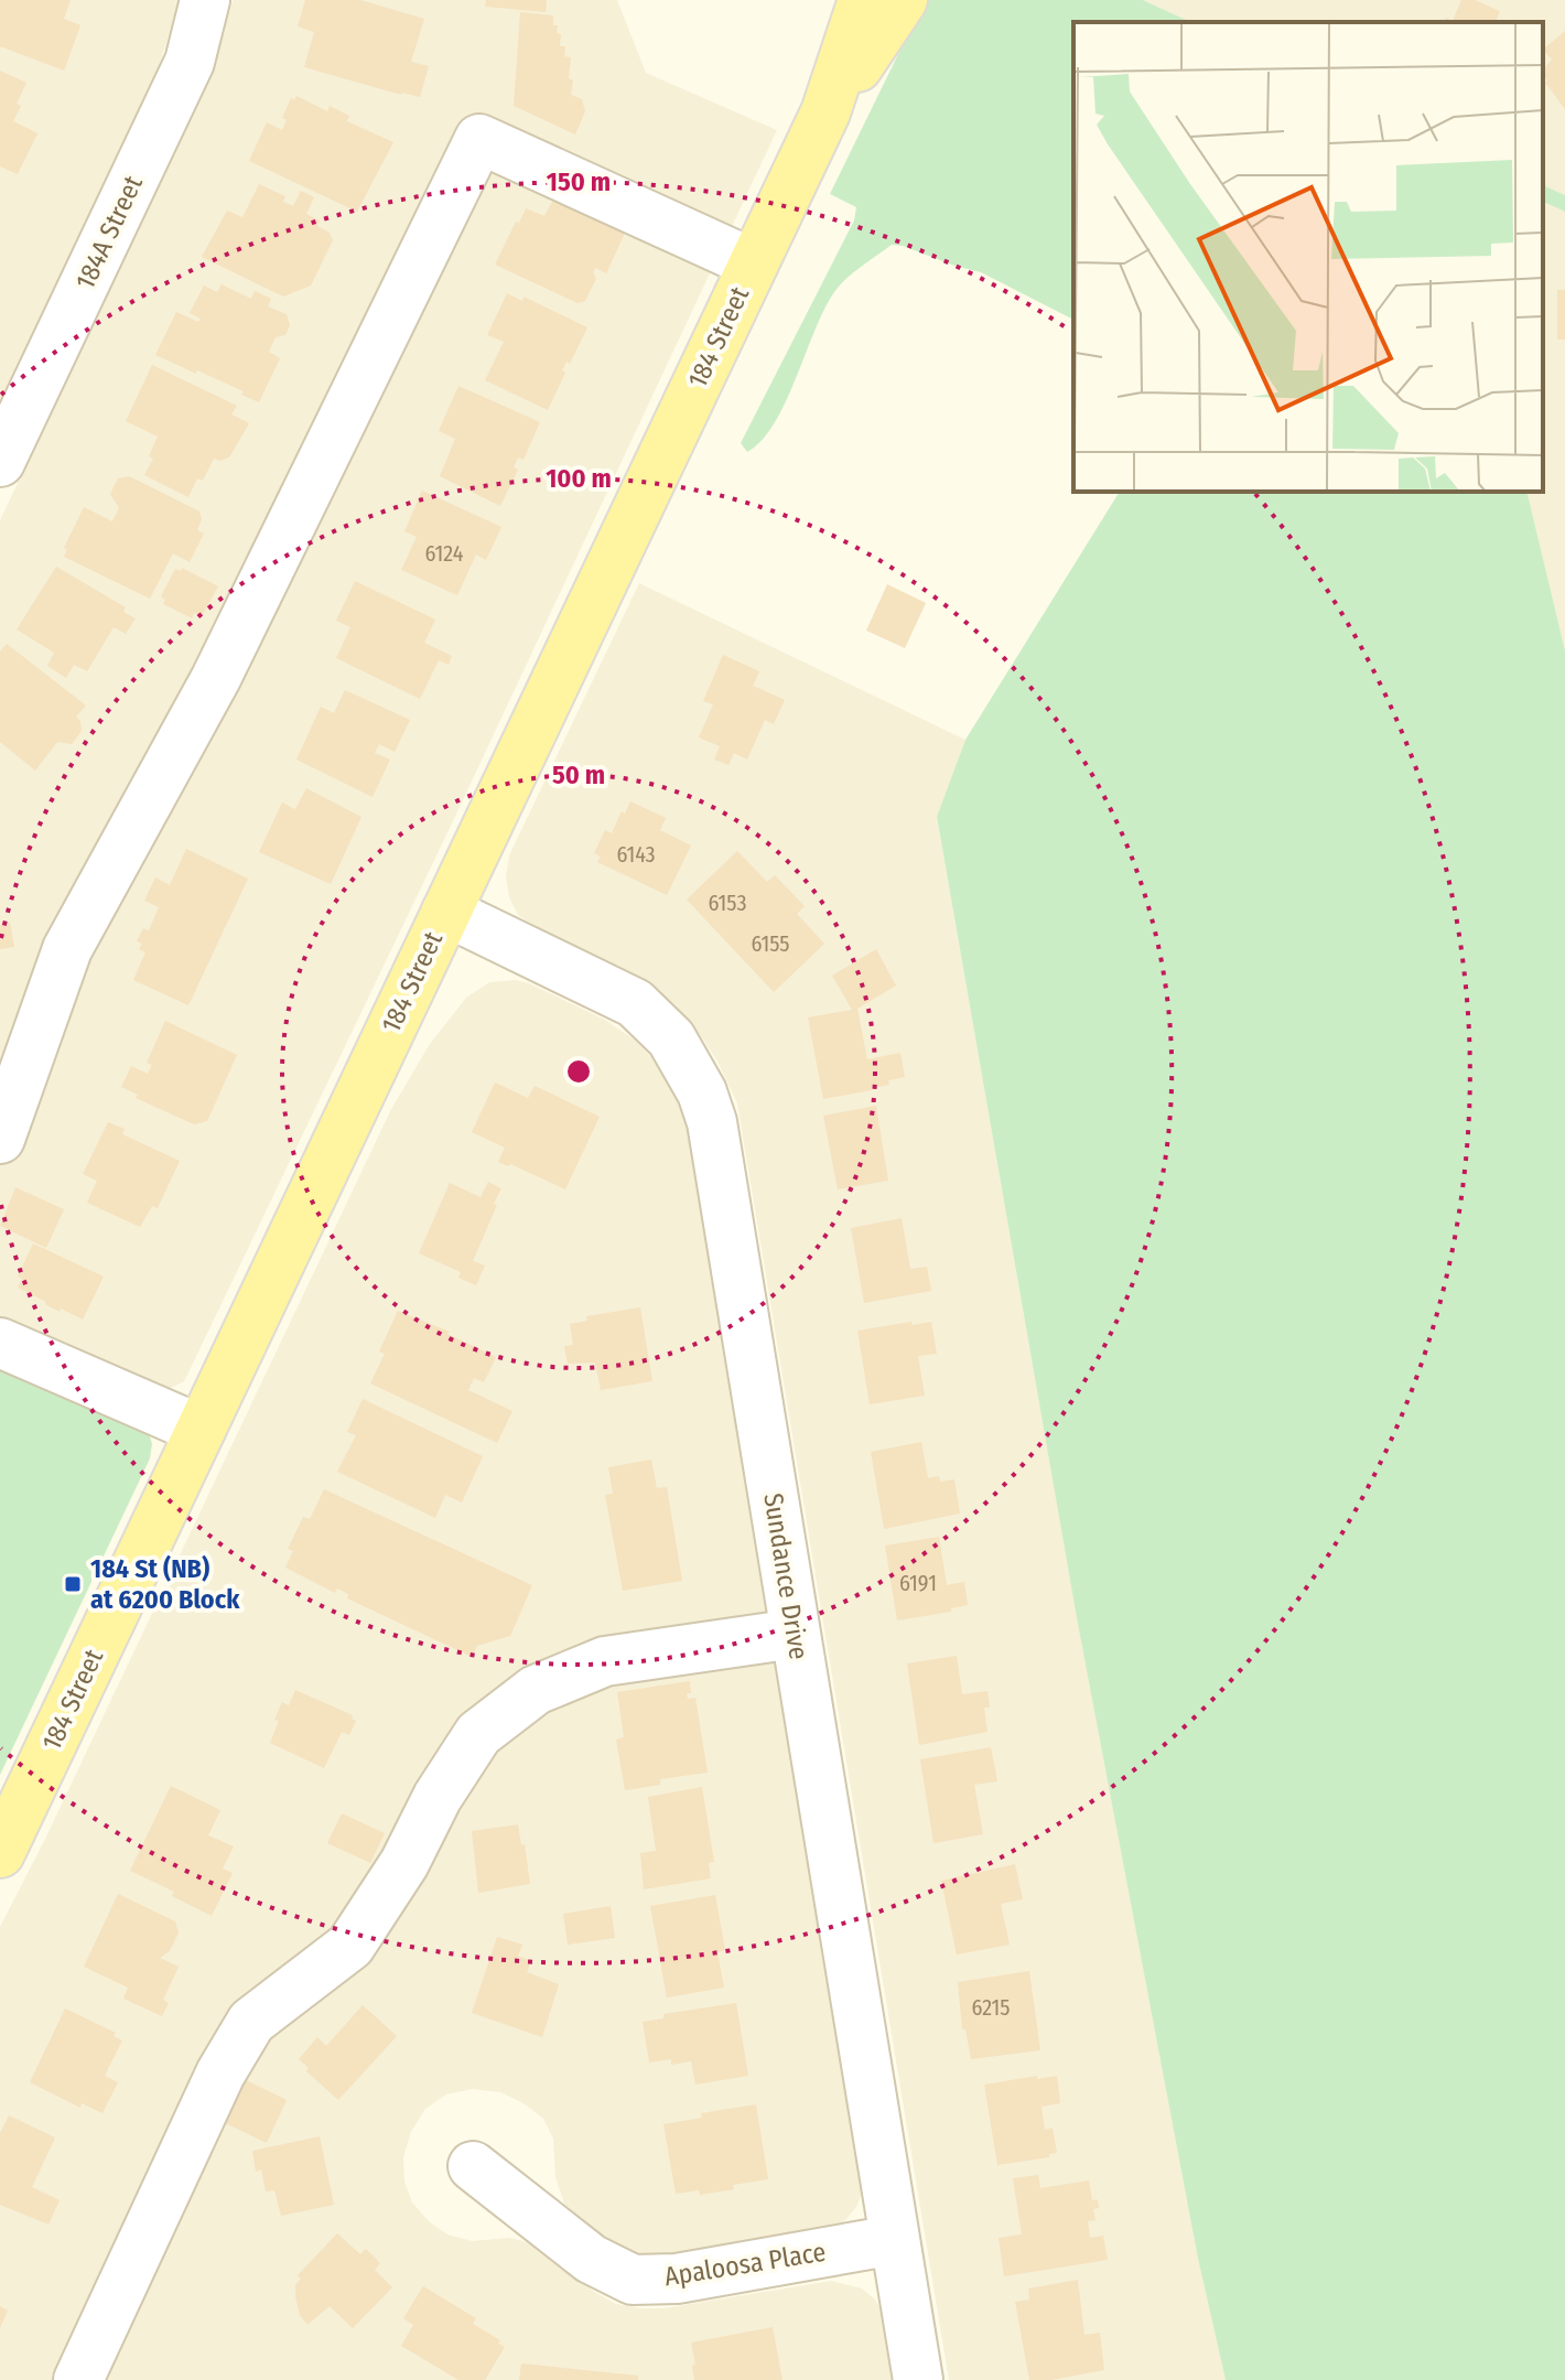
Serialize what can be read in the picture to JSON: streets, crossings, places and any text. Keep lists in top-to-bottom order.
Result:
{
  "streets": {
    "main road": ["184 Street"],
    "street": ["184A Street", "Sundance Drive", "Apaloosa Place"]
  },
  "crossings": [
    ["184 Street", "Sundance Drive"],
    ["Sundance Drive", "Apaloosa Place"]
  ],
  "places": {
    "transit": ["184 St (NB) at 6200 Block"]
  },
  "house_numbers": [
    "6124",
    "6143",
    "6153",
    "6155",
    "6191",
    "6215"
  ],
  "rings": ["150 m", "100 m", "50 m"]
}
